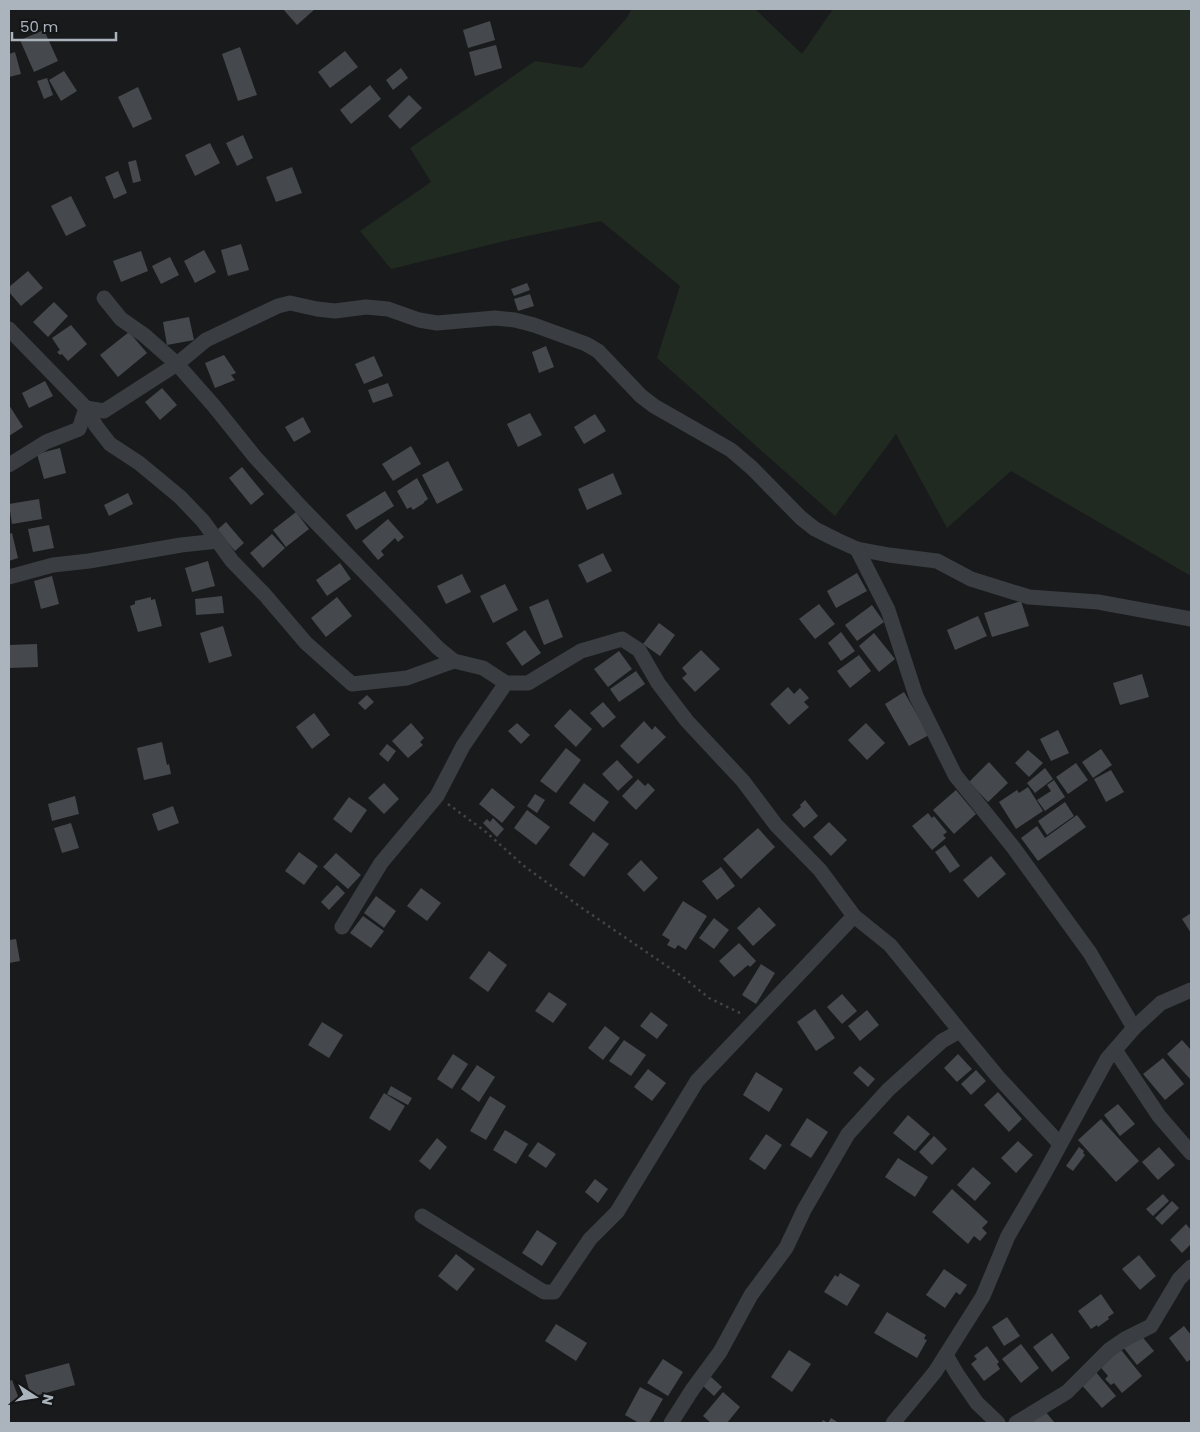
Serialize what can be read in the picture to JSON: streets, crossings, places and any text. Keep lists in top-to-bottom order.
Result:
{
  "scale_bar": "50 m",
  "north": "right"
}
